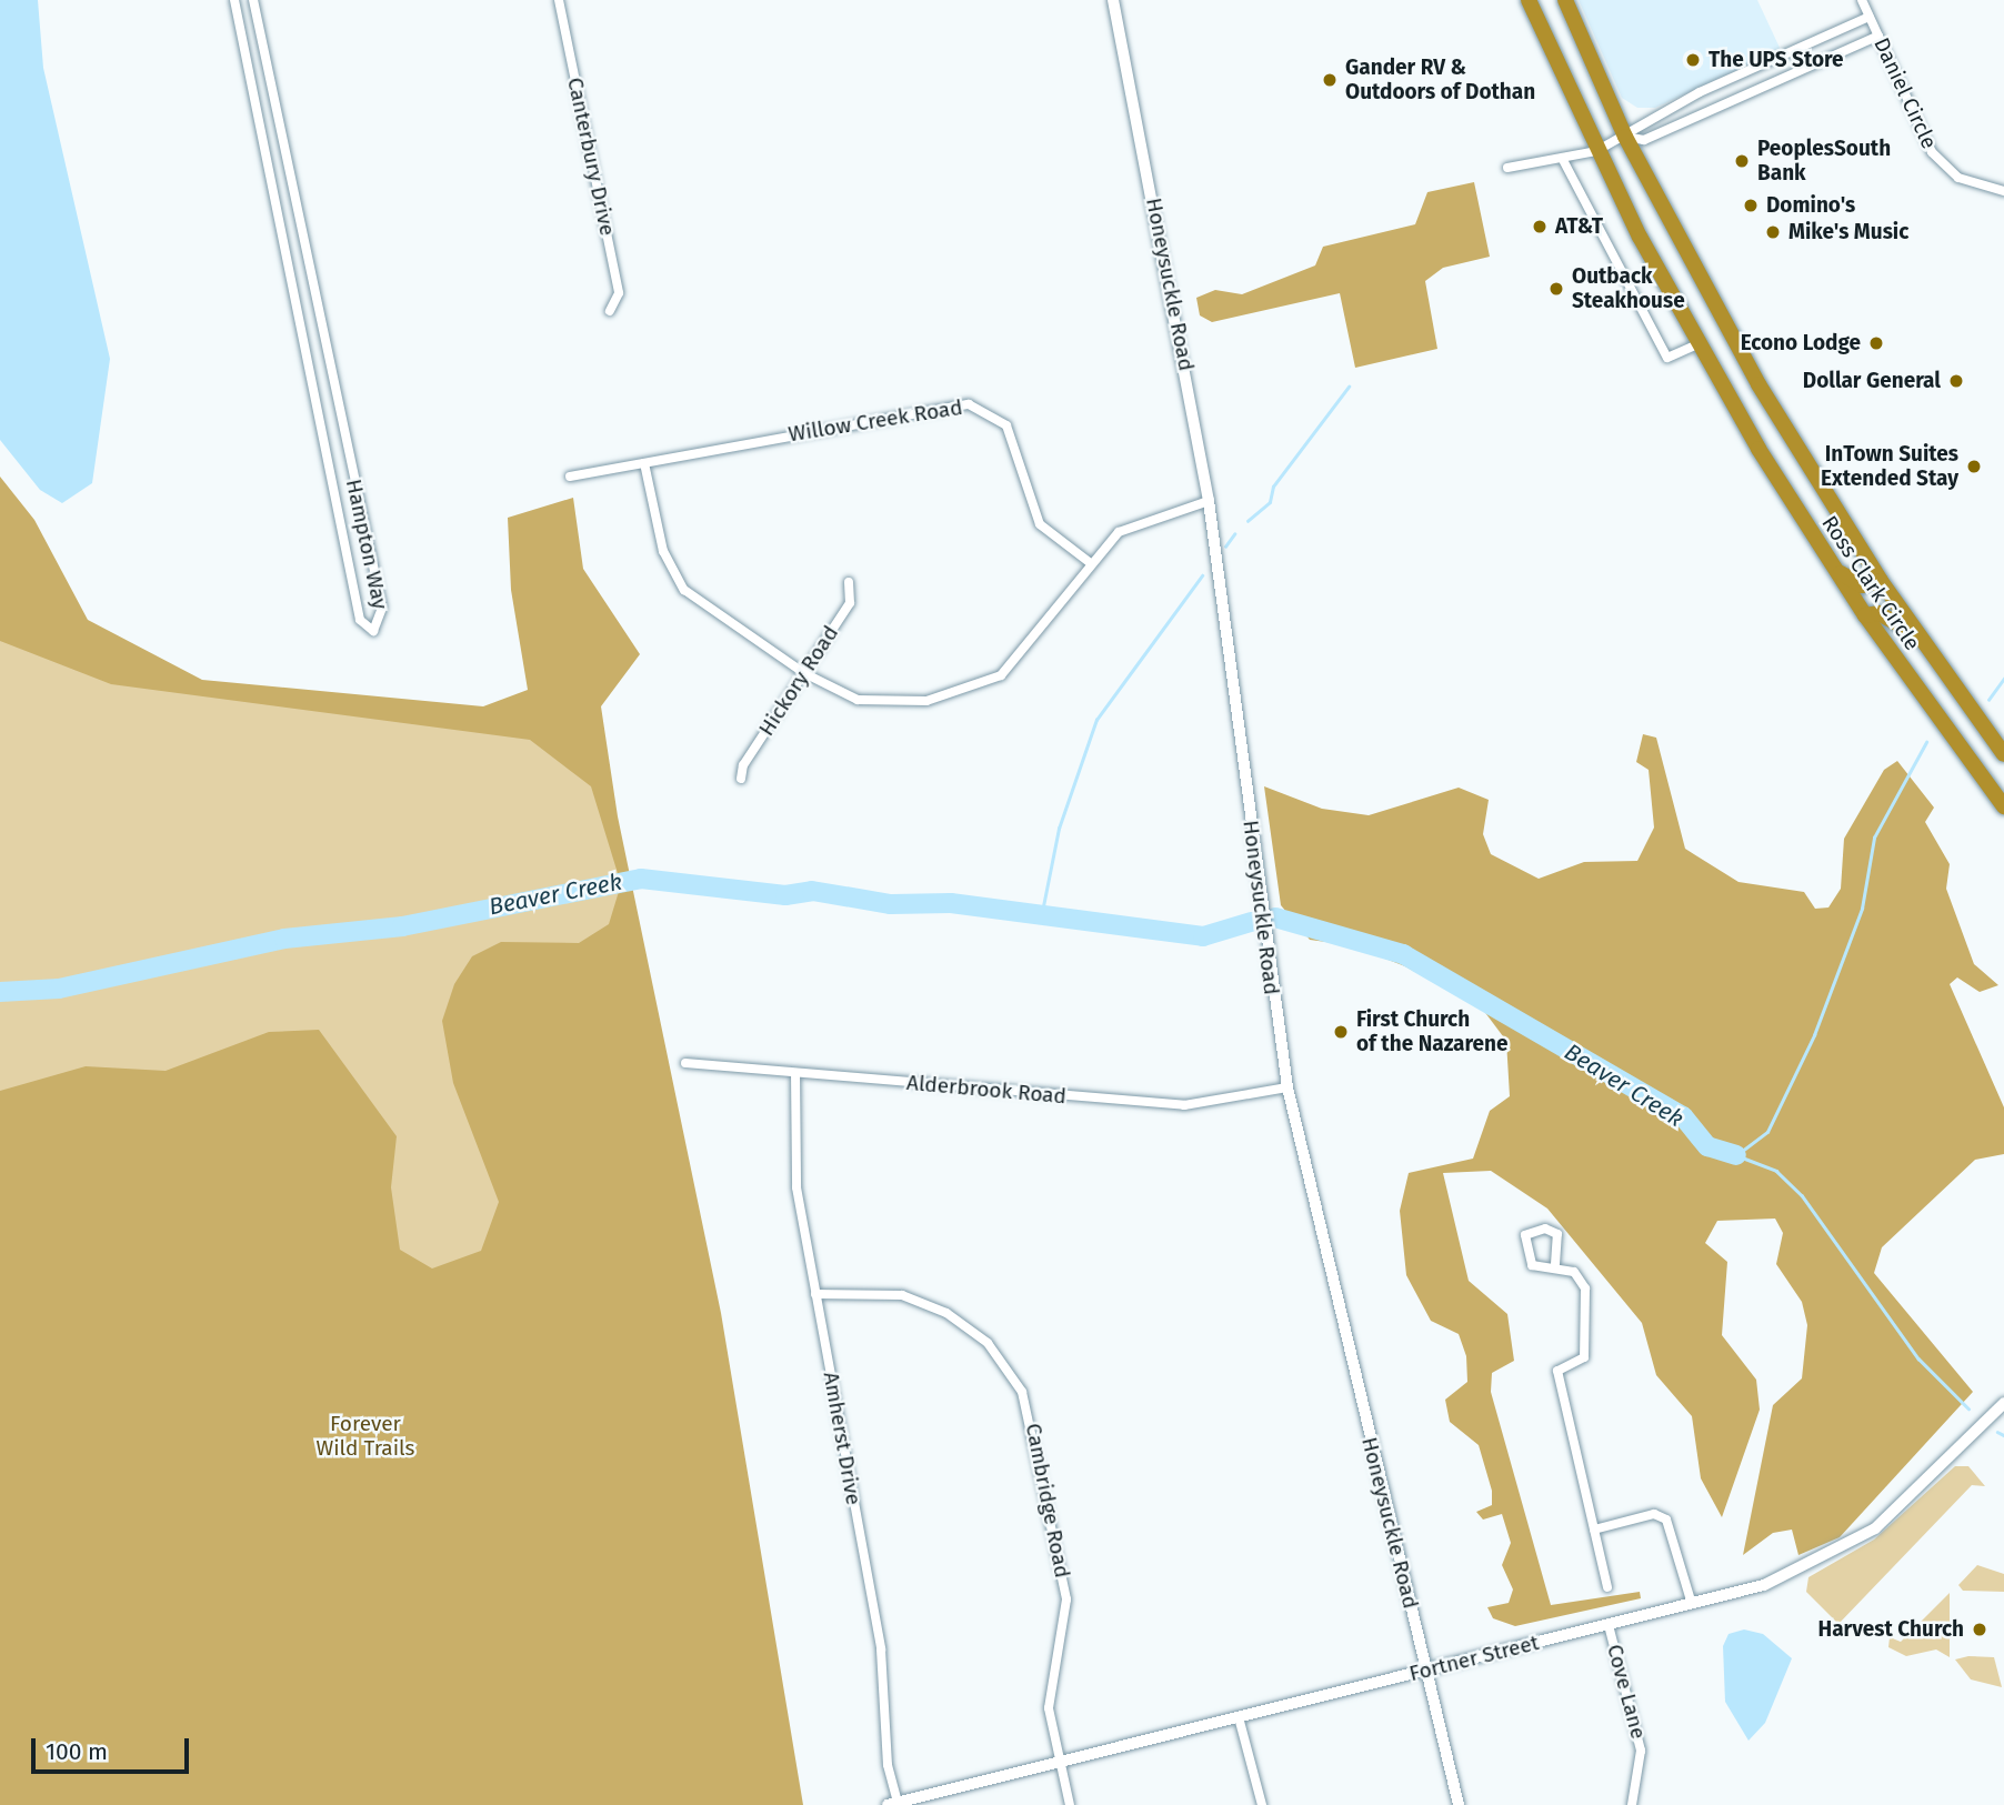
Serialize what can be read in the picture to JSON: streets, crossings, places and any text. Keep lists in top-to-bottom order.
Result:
{
  "streets": {
    "highway": ["Ross Clark Circle"],
    "main road": ["Honeysuckle Road", "Fortner Street"],
    "street": [
      "Daniel Circle",
      "Canterbury Drive",
      "Willow Creek Road",
      "Hampton Way",
      "Hickory Road",
      "Alderbrook Road",
      "Amherst Drive",
      "Cambridge Road",
      "Cove Lane"
    ]
  },
  "crossings": [
    ["Honeysuckle Road", "Alderbrook Road"],
    ["Honeysuckle Road", "Fortner Street"],
    ["Alderbrook Road", "Amherst Drive"],
    ["Amherst Drive", "Cambridge Road"],
    ["Amherst Drive", "Fortner Street"],
    ["Cambridge Road", "Fortner Street"],
    ["Fortner Street", "Cove Lane"]
  ],
  "water": ["Beaver Creek"],
  "parks": ["Forever Wild Trails"],
  "places": [
    "The UPS Store",
    "Gander RV & Outdoors of Dothan",
    "PeoplesSouth Bank",
    "Domino's",
    "AT&T",
    "Mike's Music",
    "Outback Steakhouse",
    "Econo Lodge",
    "Dollar General",
    "InTown Suites Extended Stay",
    "First Church of the Nazarene",
    "Harvest Church"
  ],
  "scale_bar": "100 m"
}
